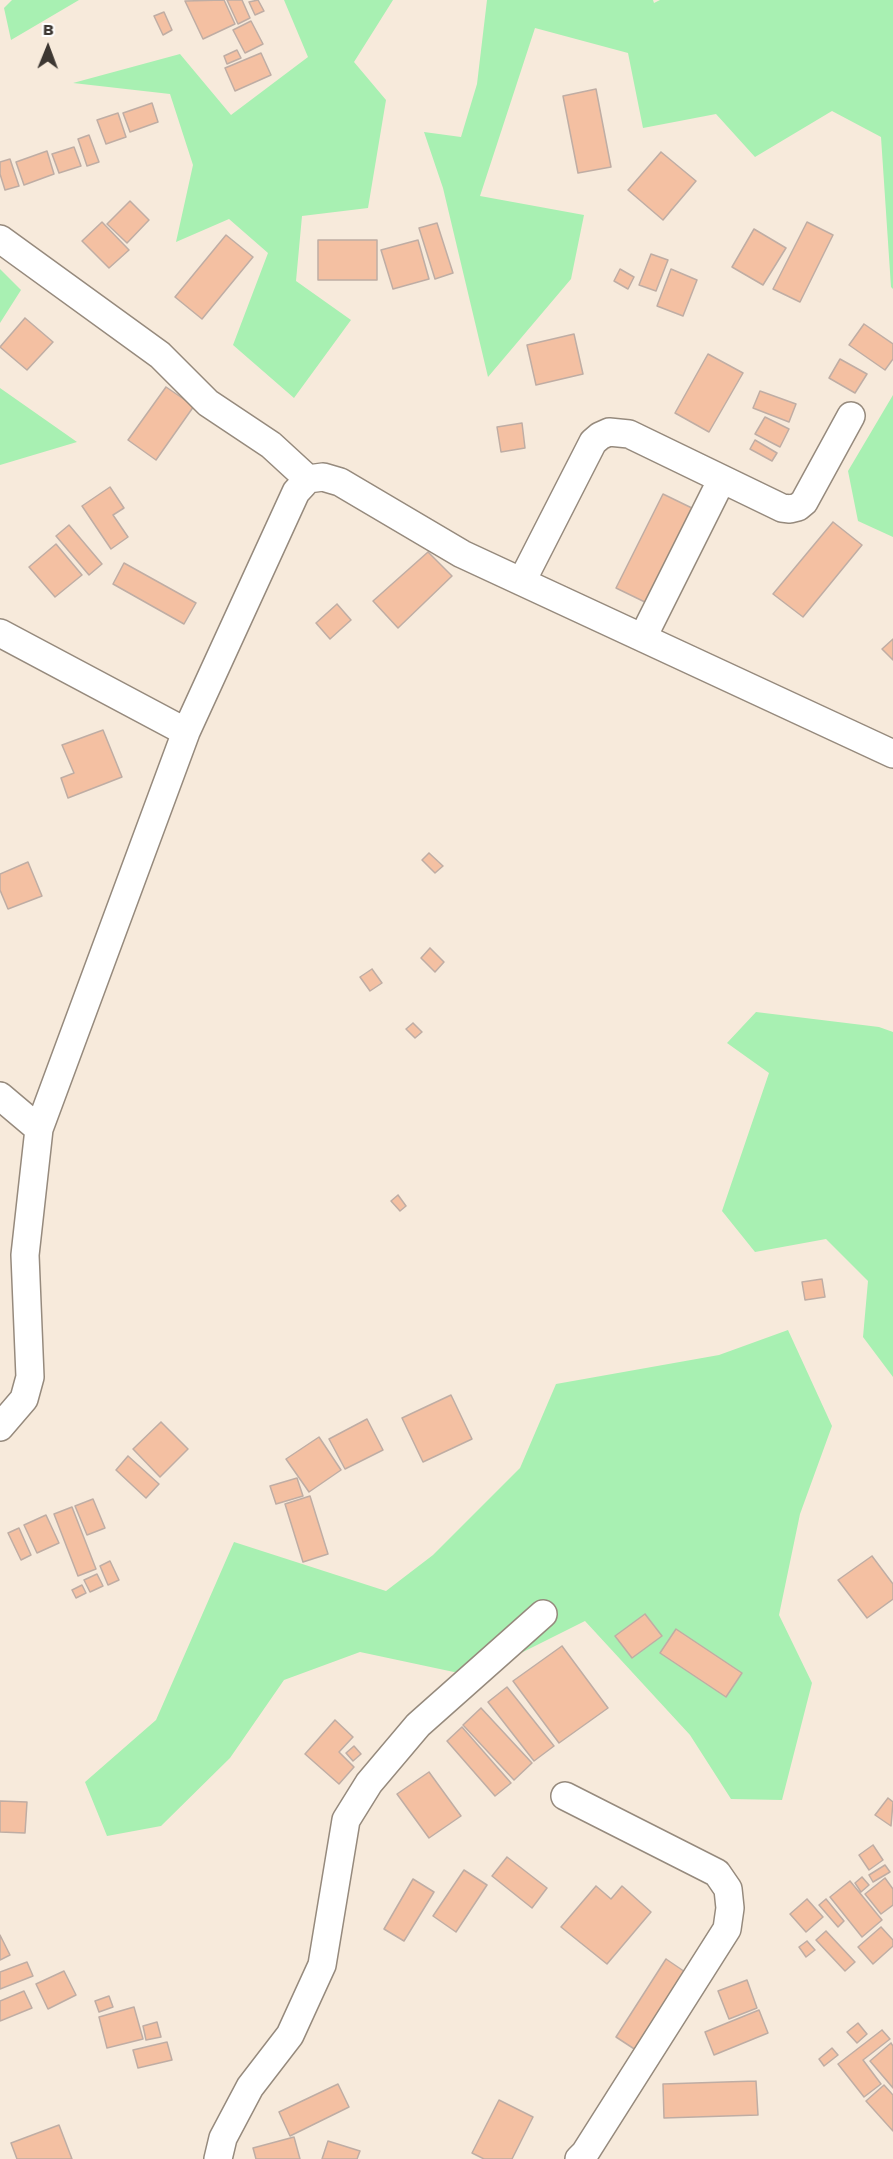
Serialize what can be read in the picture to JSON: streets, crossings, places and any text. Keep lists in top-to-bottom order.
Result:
{
  "north": "top"
}
